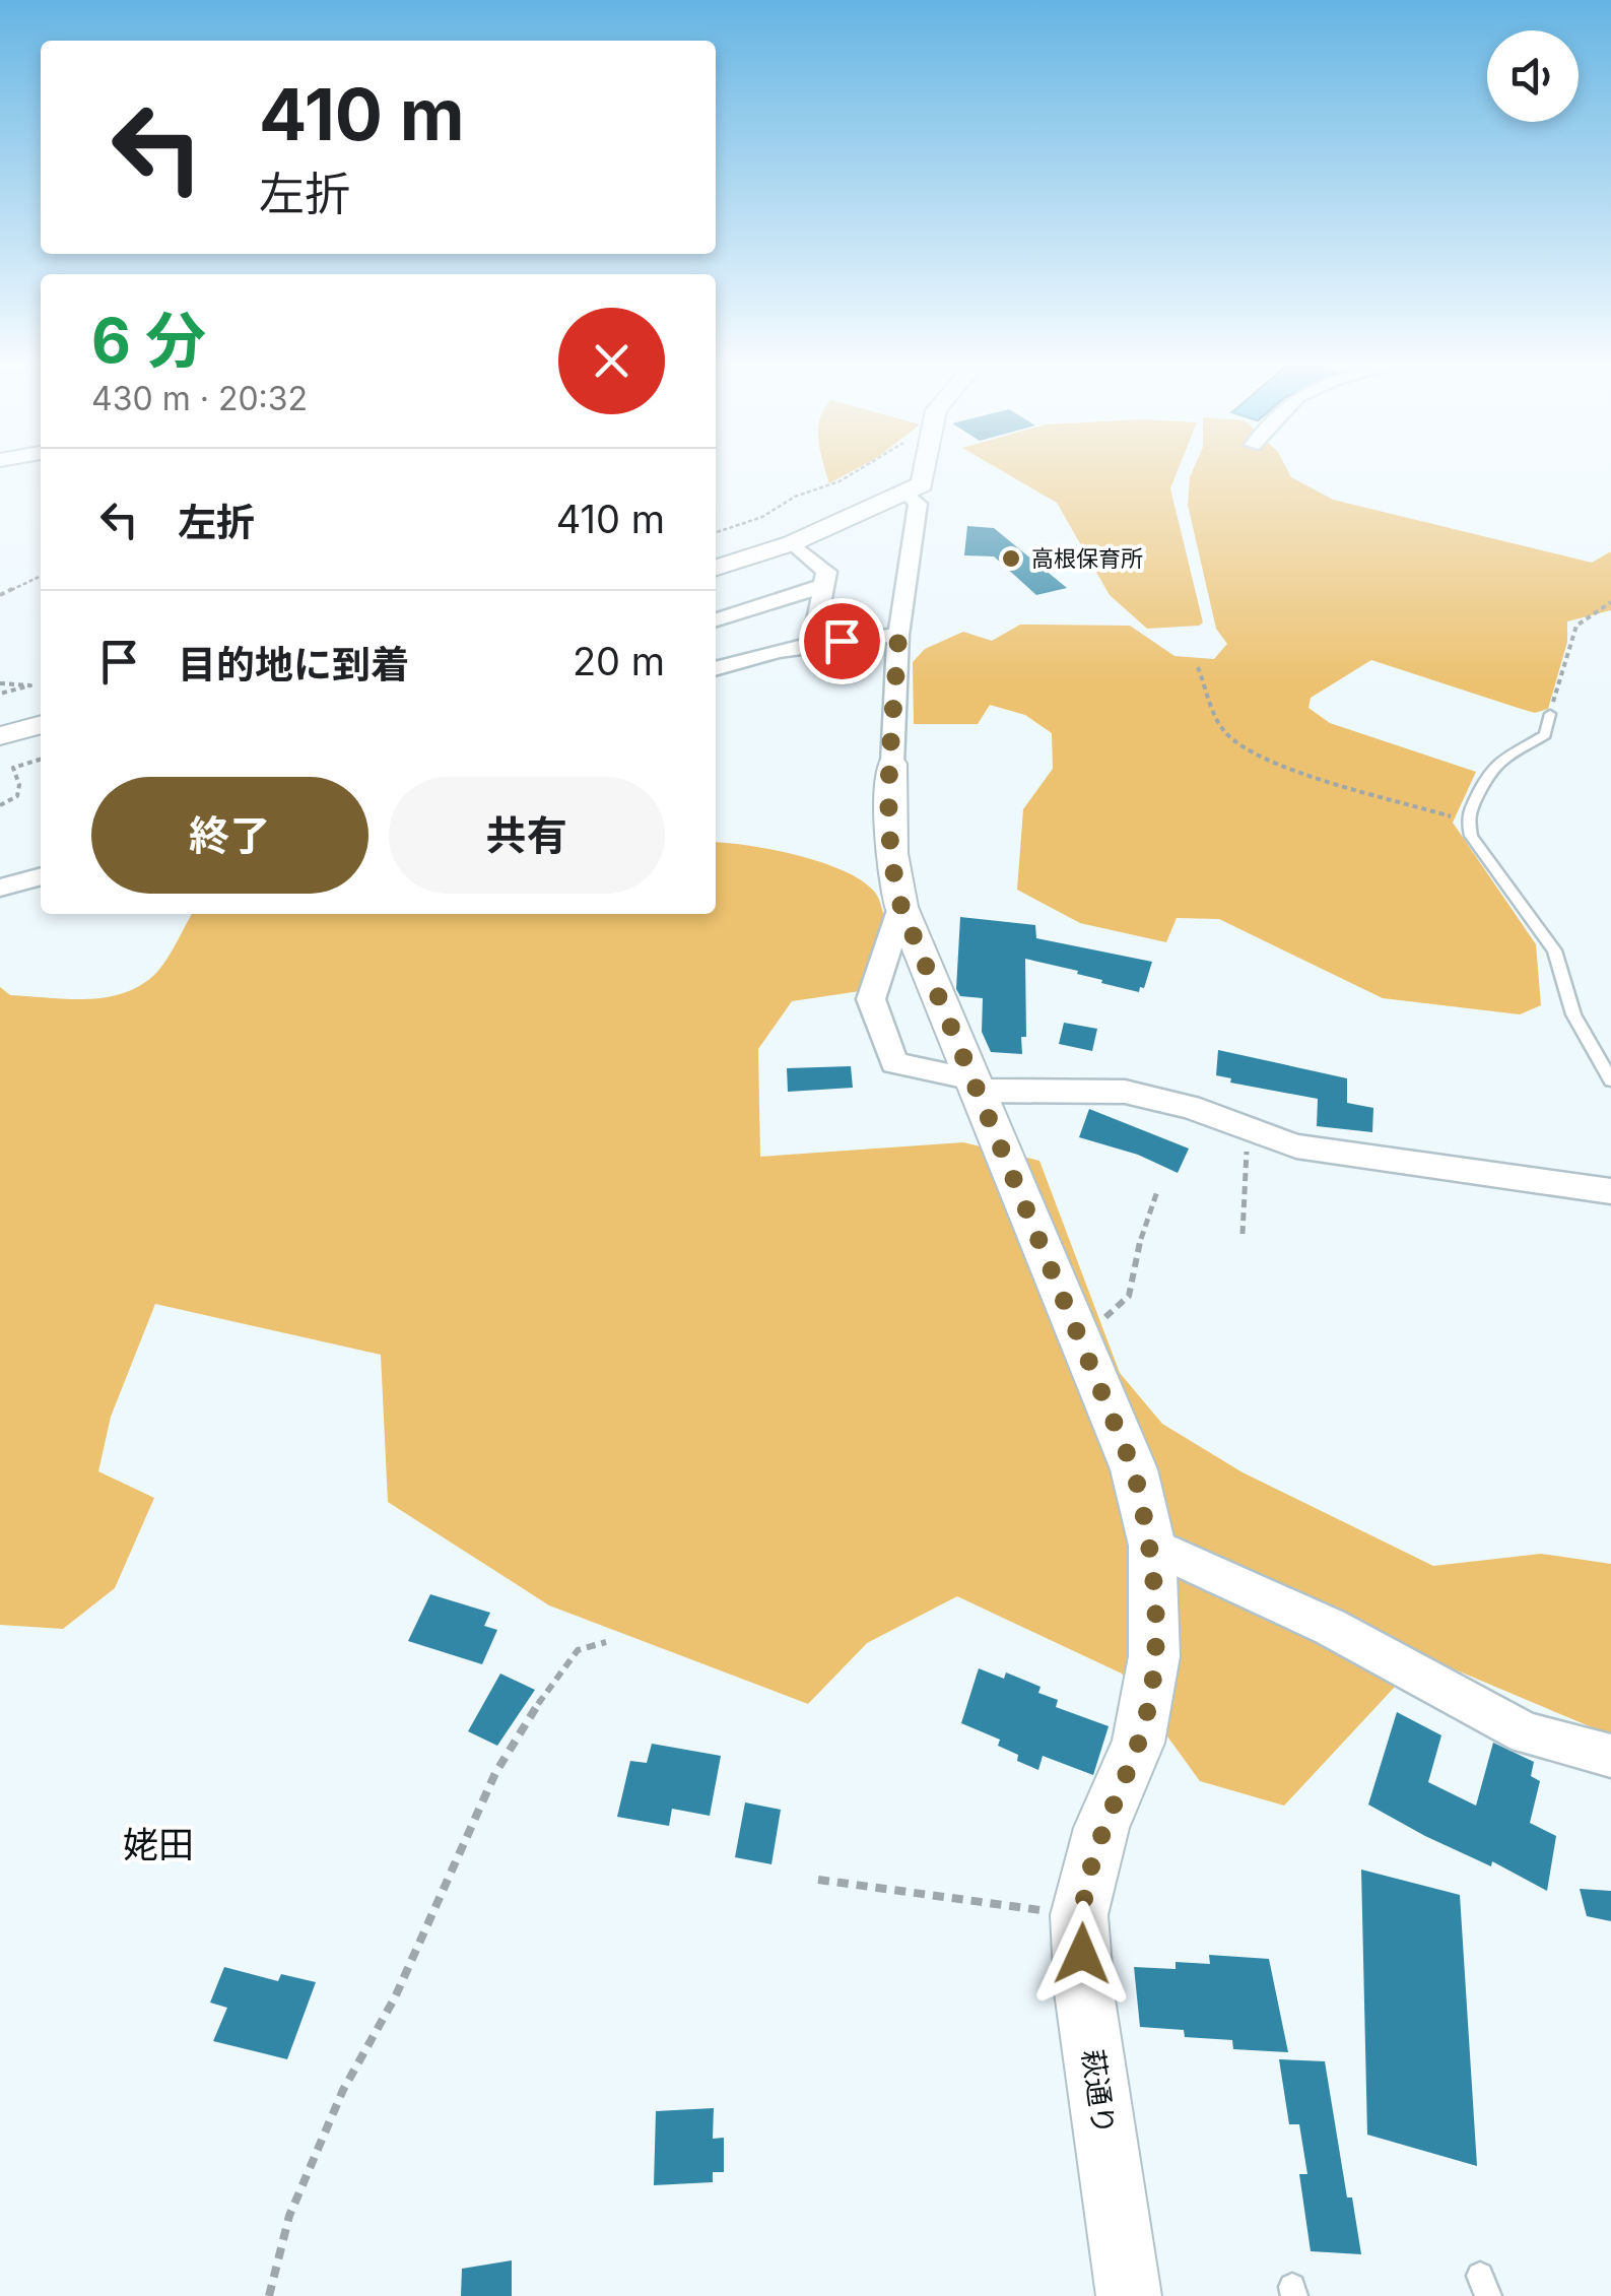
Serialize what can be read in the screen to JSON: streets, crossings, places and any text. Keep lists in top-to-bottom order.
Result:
{
  "streets": {
    "street": ["萩通り"]
  },
  "districts": ["姥田"],
  "places": ["高根保育所"],
  "page": {
    "turn": ["410 m", "左折"],
    "heading": ["6 分", "430 m · 20:32"],
    "list": [
      {
        "name": "左折",
        "value": "410 m"
      },
      {
        "name": "目的地に到着",
        "value": "20 m"
      }
    ],
    "buttons": ["終了", "共有"]
  }
}
